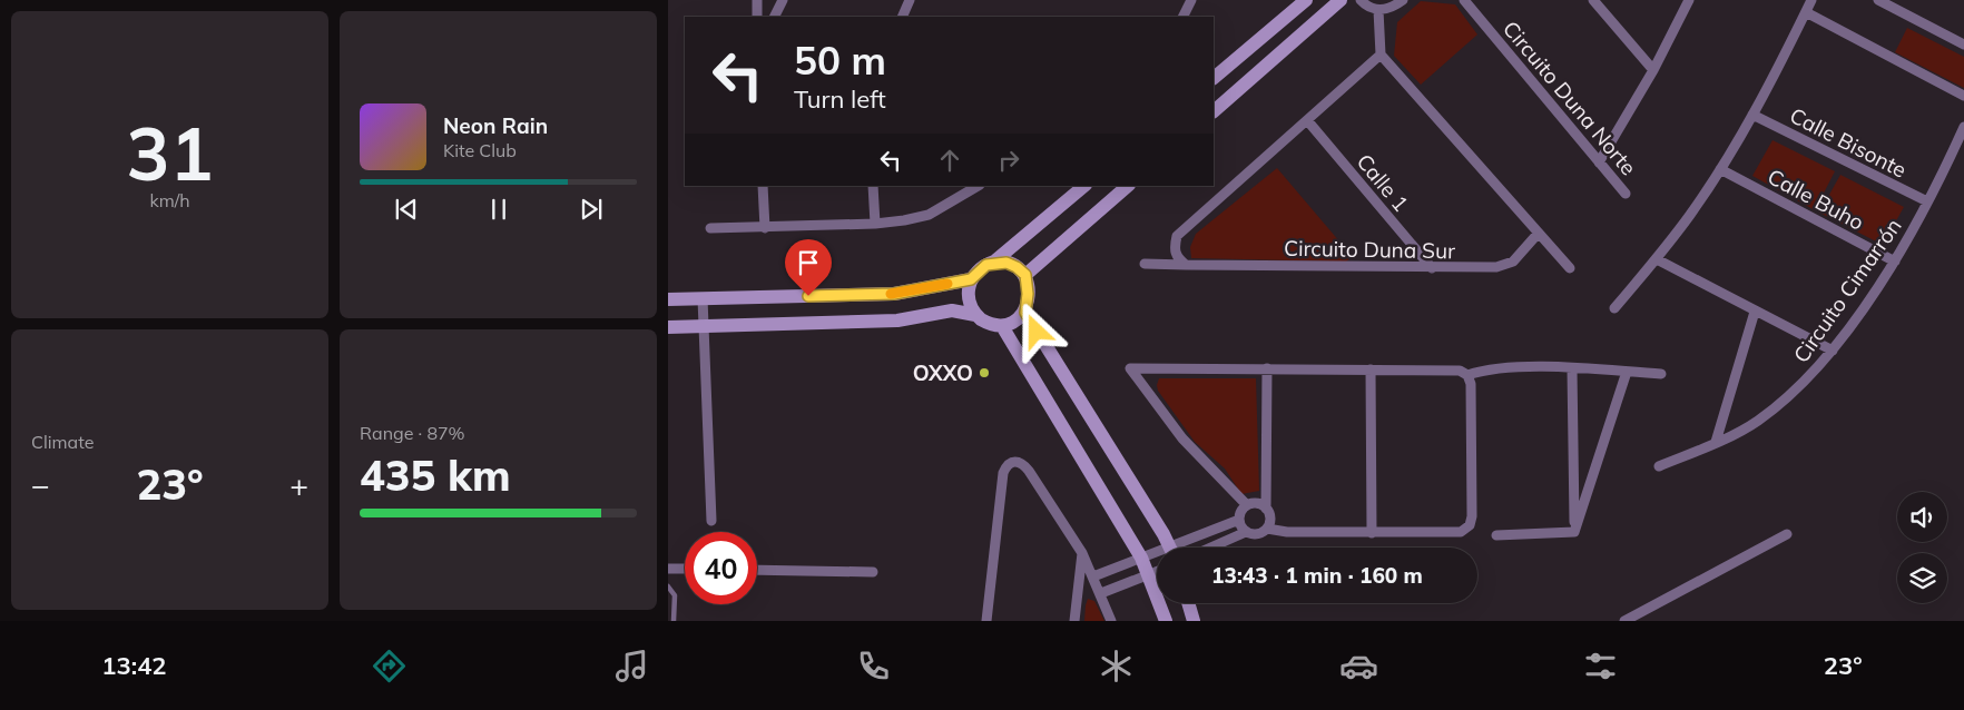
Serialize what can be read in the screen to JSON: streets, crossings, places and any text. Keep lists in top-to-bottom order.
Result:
{
  "streets": {
    "street": [
      "Circuito Duna Norte",
      "Calle Bisonte",
      "Calle 1",
      "Calle Buho",
      "Circuito Duna Sur",
      "Circuito Cimarrón"
    ]
  },
  "crossings": [
    ["Calle Bisonte", "Circuito Cimarrón"],
    ["Calle 1", "Circuito Duna Sur"],
    ["Calle Buho", "Circuito Cimarrón"]
  ],
  "places": ["OXXO"],
  "page": {
    "tile": [
      ["31", "km/h"],
      "Climate",
      ["Range · 87%", "435 km"]
    ],
    "turn": ["50 m", "Turn left"],
    "song": ["Neon Rain", "Kite Club"],
    "heat": ["−", "23°", "+"],
    "limit": "40",
    "trip": "13:43 · 1 min · 160 m",
    "tabs": ["13:42", "23°"]
  }
}
